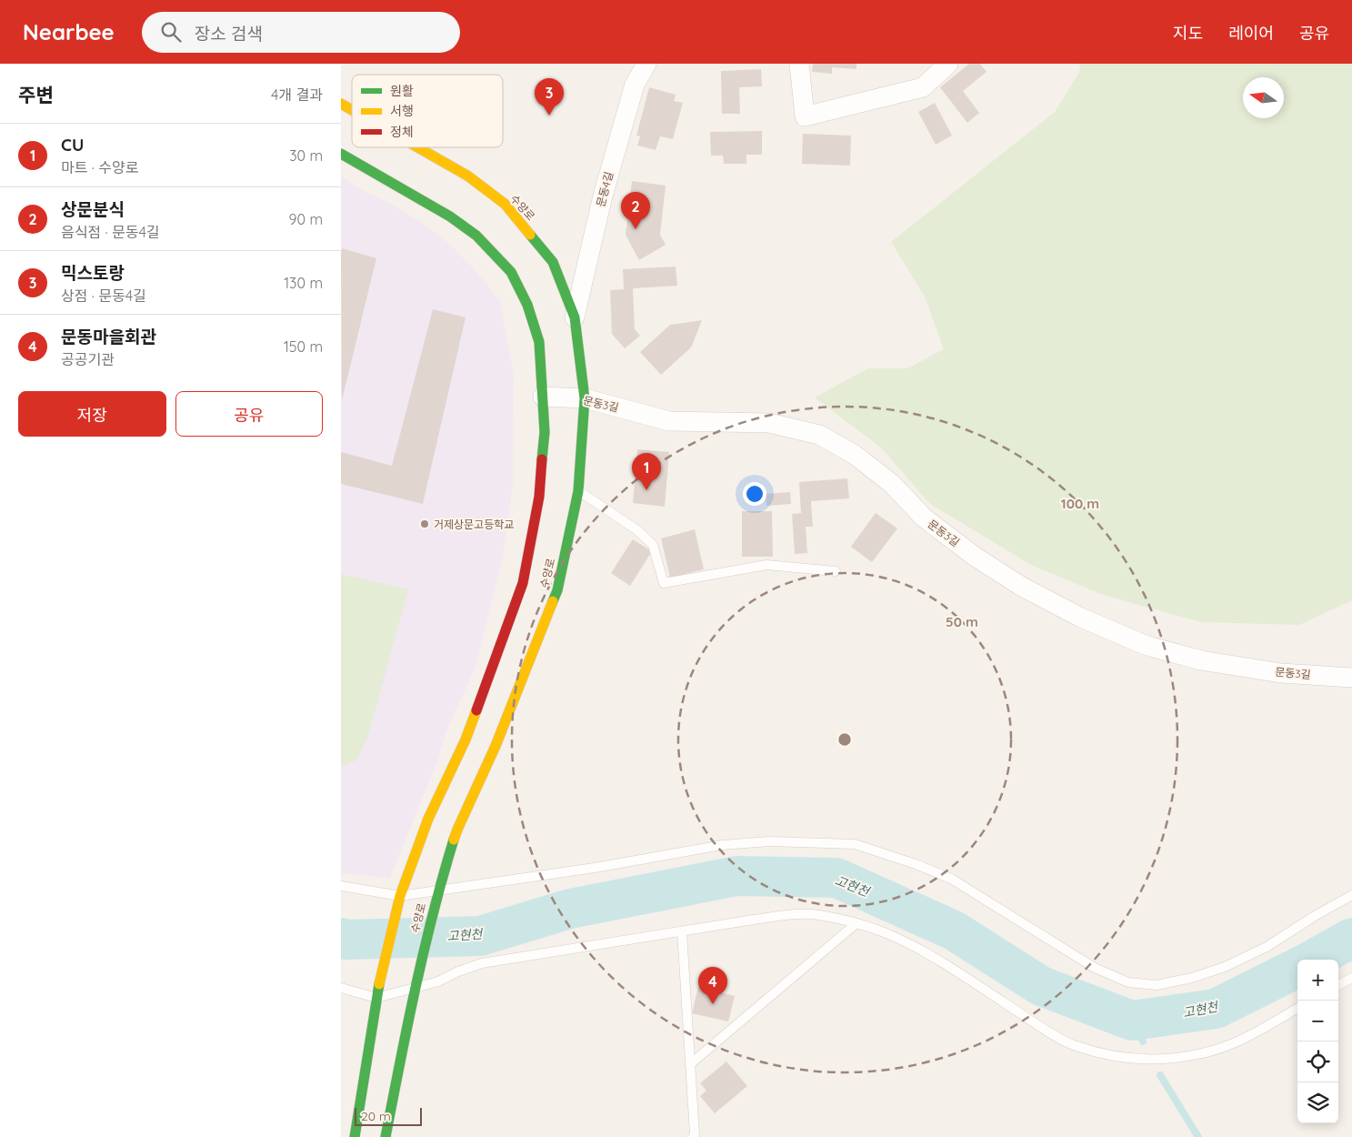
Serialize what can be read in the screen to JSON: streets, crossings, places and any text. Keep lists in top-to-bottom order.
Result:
{
  "streets": {
    "street": ["문동4길", "수양로", "문동3길"]
  },
  "crossings": [
    ["문동4길", "수양로"],
    ["수양로", "문동3길"]
  ],
  "water": ["고현천"],
  "places": ["거제상문고등학교"],
  "legend": ["원활", "서행", "정체"],
  "scale_bar": "20 m",
  "north": "left",
  "page": {
    "header": "Nearbee",
    "search": "장소 검색",
    "nav": ["지도", "레이어", "공유"],
    "heading": ["주변", "4개 결과"],
    "pins": [
      "3",
      "2",
      "1",
      "4"
    ],
    "list": [
      {
        "mark": "1",
        "name": "CU",
        "note": "마트 · 수양로",
        "value": "30 m"
      },
      {
        "mark": "2",
        "name": "상문분식",
        "note": "음식점 · 문동4길",
        "value": "90 m"
      },
      {
        "mark": "3",
        "name": "믹스토랑",
        "note": "상점 · 문동4길",
        "value": "130 m"
      },
      {
        "mark": "4",
        "name": "문동마을회관",
        "note": "공공기관",
        "value": "150 m"
      }
    ],
    "buttons": ["저장", "공유"],
    "map_buttons": ["+", "−"],
    "scale": "20 m"
  },
  "rings": ["100 m", "50 m"]
}
